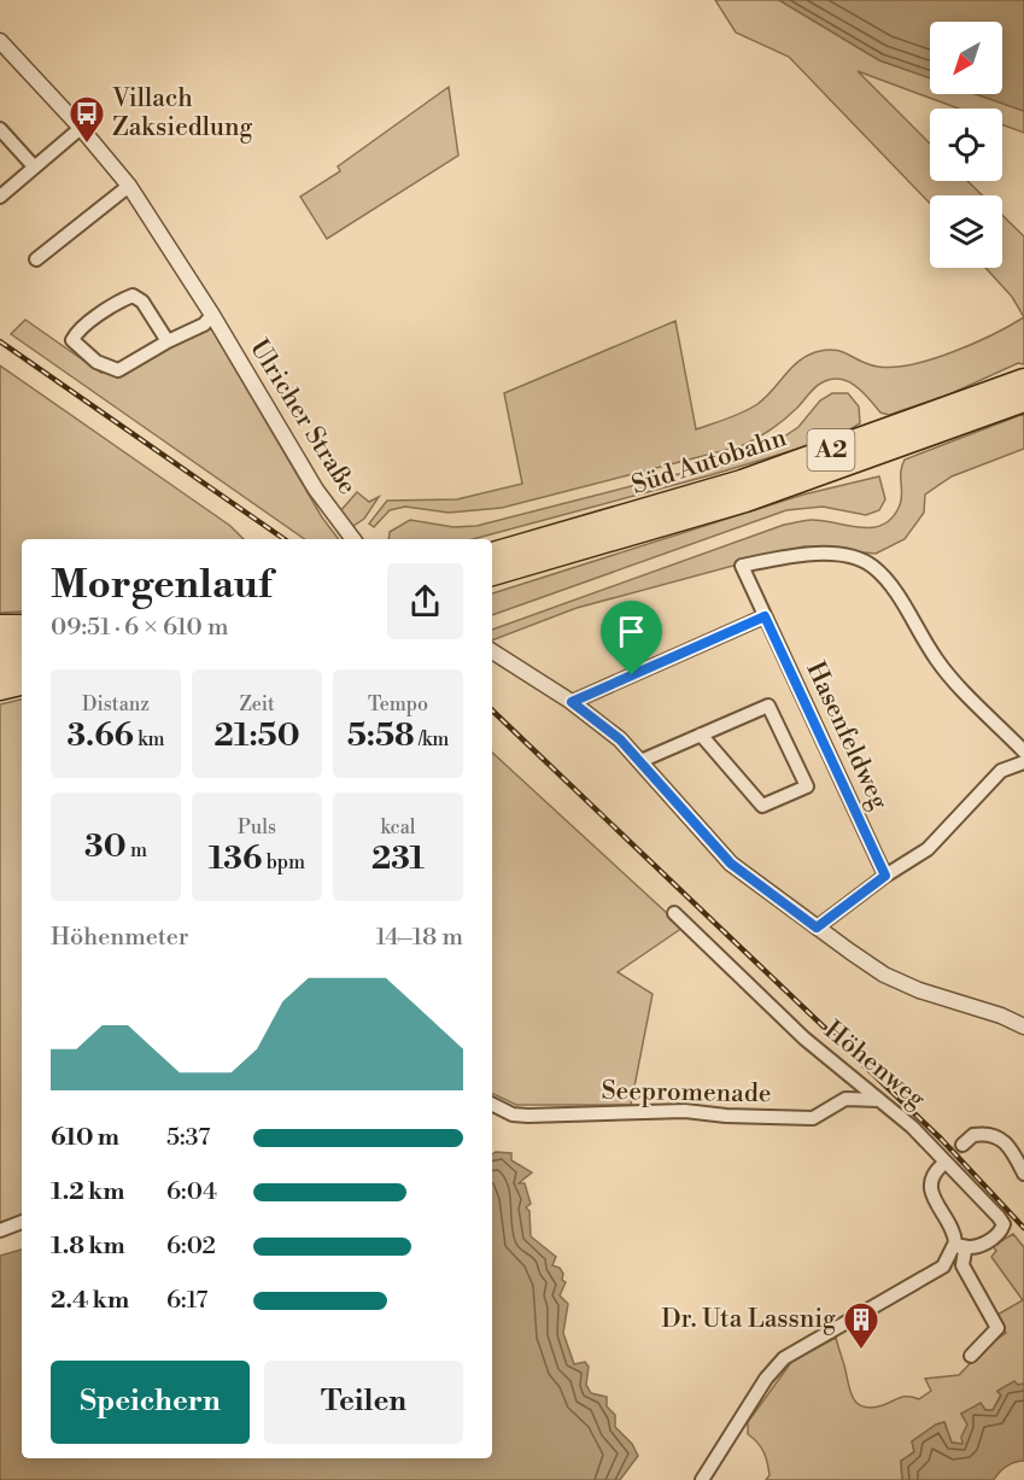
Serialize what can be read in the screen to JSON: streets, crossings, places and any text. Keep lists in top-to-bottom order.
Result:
{
  "streets": {
    "highway": ["A2", "Süd Autobahn"],
    "street": [
      "Ulricher Straße",
      "Hasenfeldweg",
      "Höhenweg",
      "Seepromenade"
    ]
  },
  "crossings": [
    ["Höhenweg", "Seepromenade"]
  ],
  "places": {
    "bus stop": ["Villach Zaksiedlung"],
    "building": ["Dr. Uta Lassnig"]
  },
  "north": "bottom left",
  "page": {
    "heading": ["Morgenlauf", "09:51 · 6 × 610 m"],
    "stats": [
      ["Distanz", "3.66 km"],
      ["Zeit", "21:50"],
      ["Tempo", "5:58 /km"],
      ["30 m"],
      ["Puls", "136 bpm"],
      ["kcal", "231"]
    ],
    "chart": ["Höhenmeter", "14–18 m"],
    "list": [
      {
        "name": "610 m",
        "note": "5:37"
      },
      {
        "name": "1.2 km",
        "note": "6:04"
      },
      {
        "name": "1.8 km",
        "note": "6:02"
      },
      {
        "name": "2.4 km",
        "note": "6:17"
      }
    ],
    "buttons": ["Speichern", "Teilen"]
  }
}
